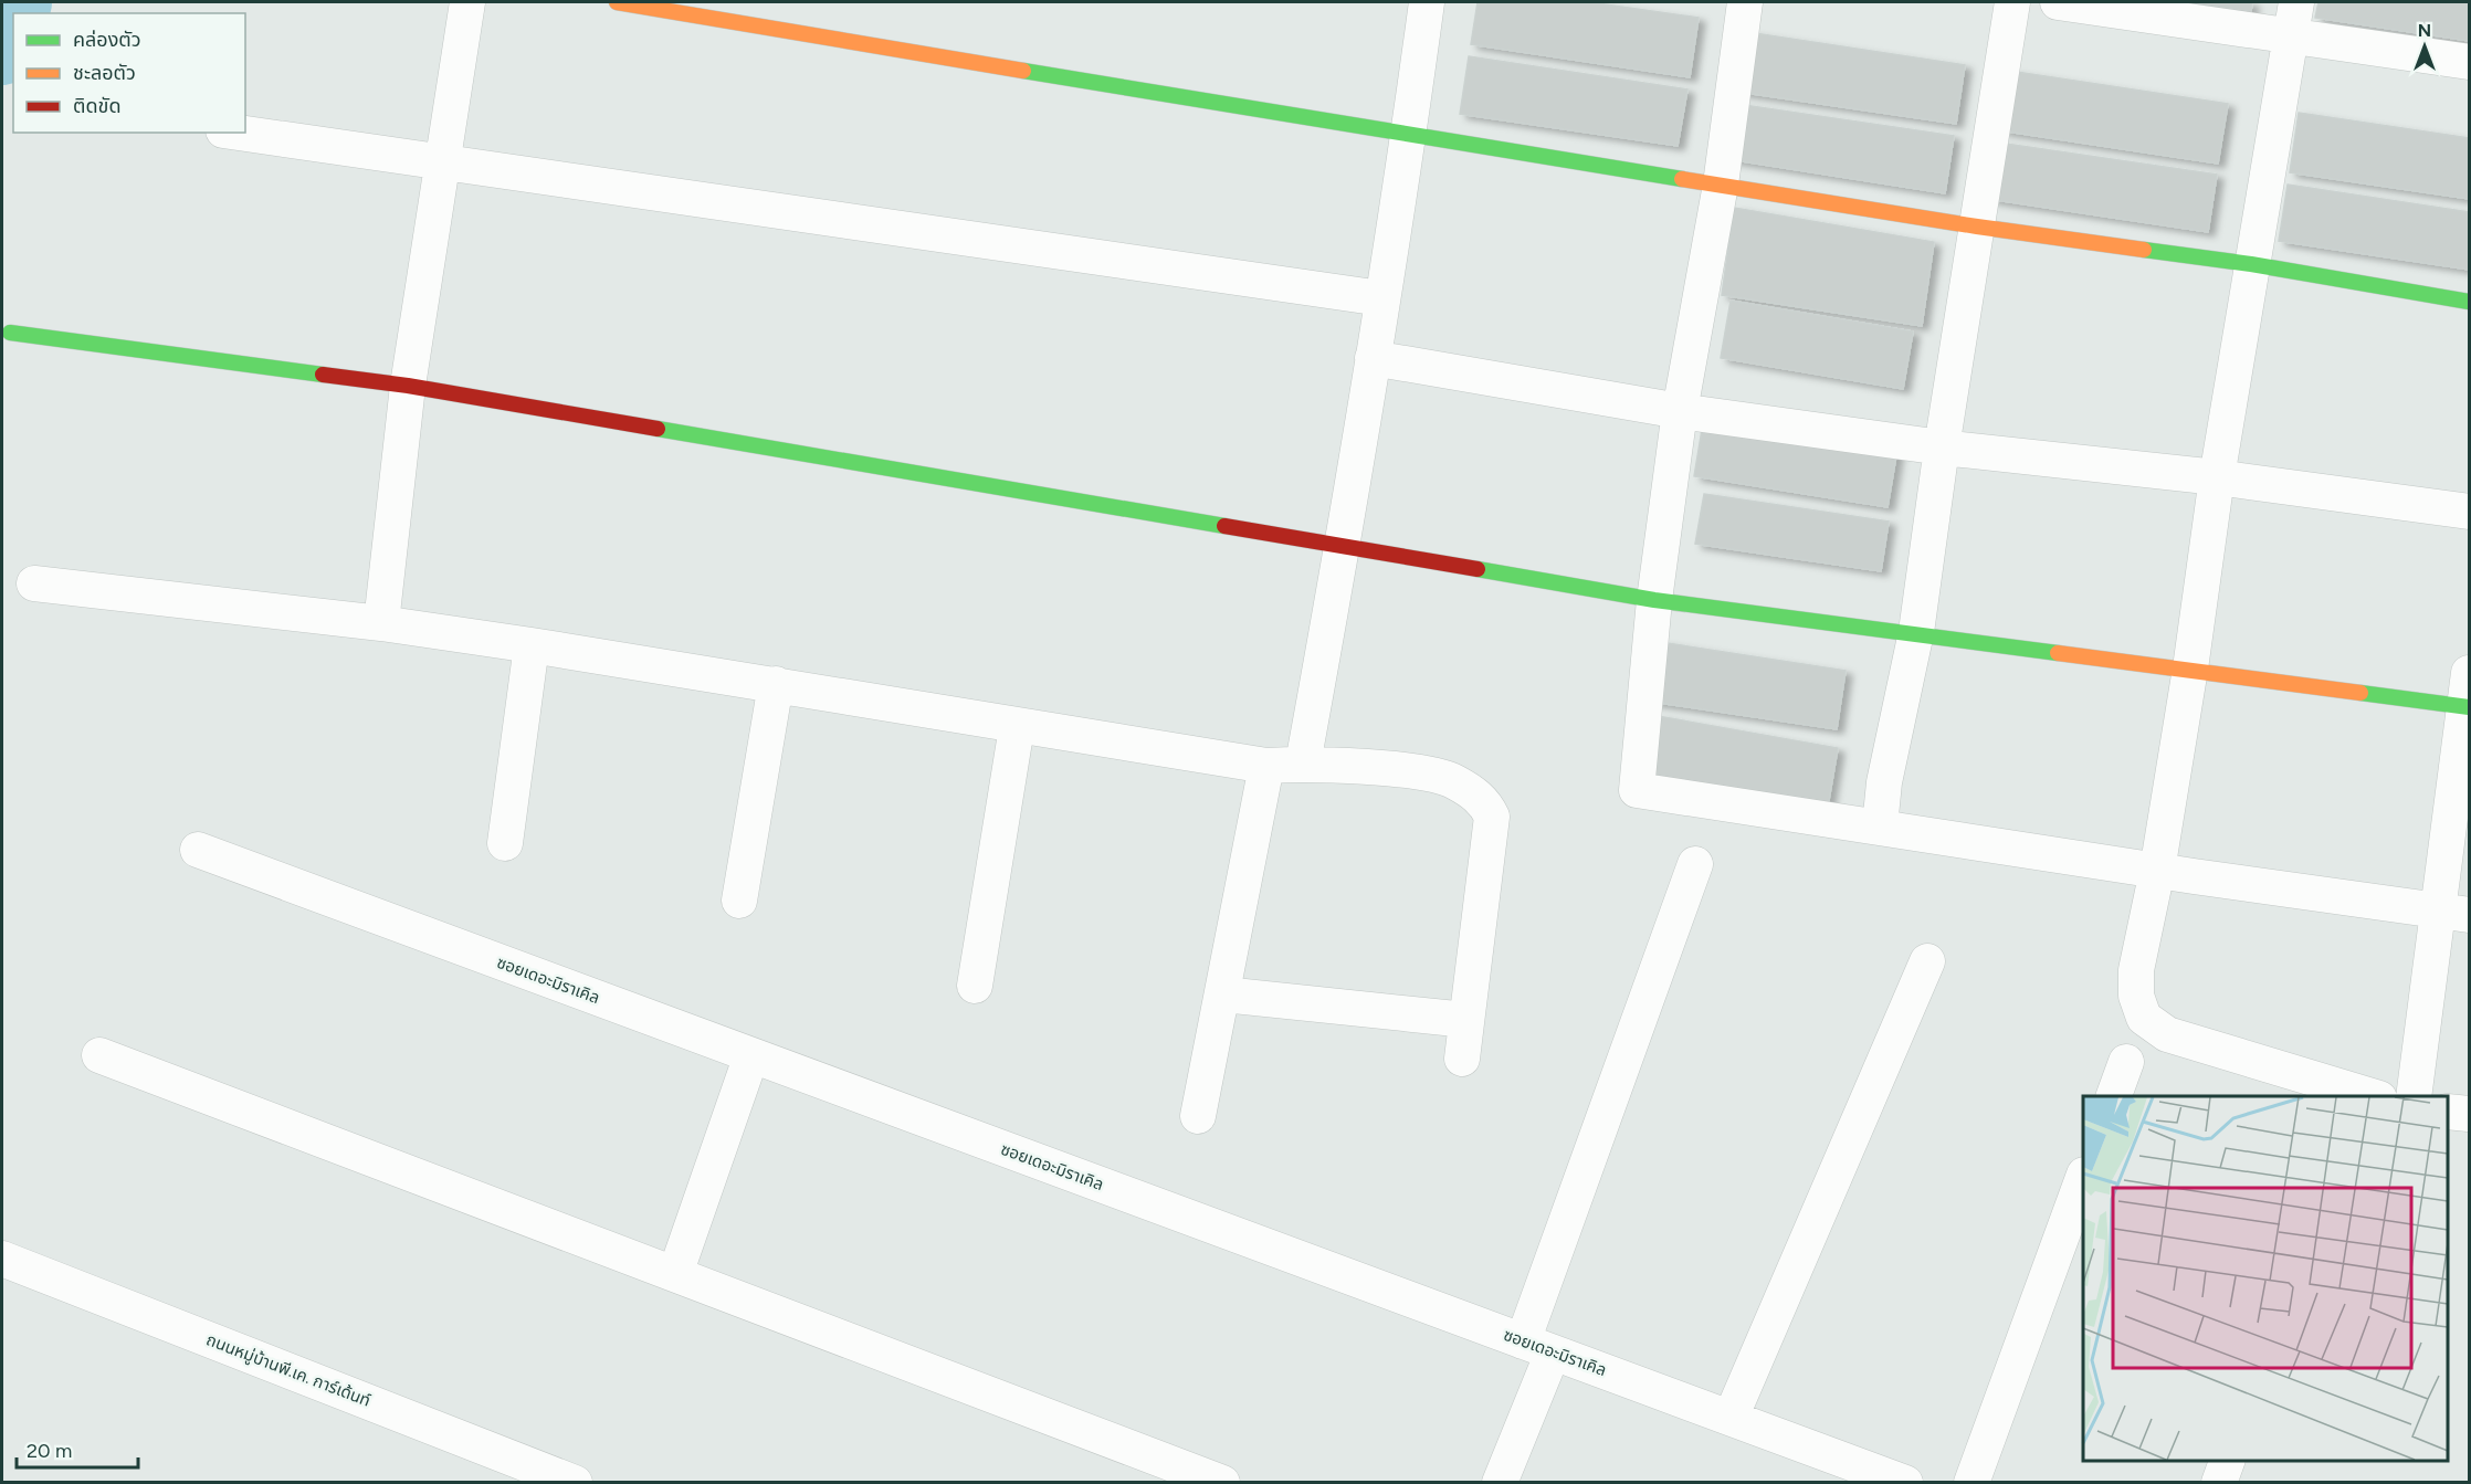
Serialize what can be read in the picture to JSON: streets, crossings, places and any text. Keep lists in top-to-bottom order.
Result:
{
  "streets": {
    "street": ["ซอยเดอะมิราเคิล", "ถนนหมู่บ้านพี.เค. การ์เด้นท์"]
  },
  "legend": ["คล่องตัว", "ชะลอตัว", "ติดขัด"],
  "scale_bar": "20 m",
  "north": "top"
}
